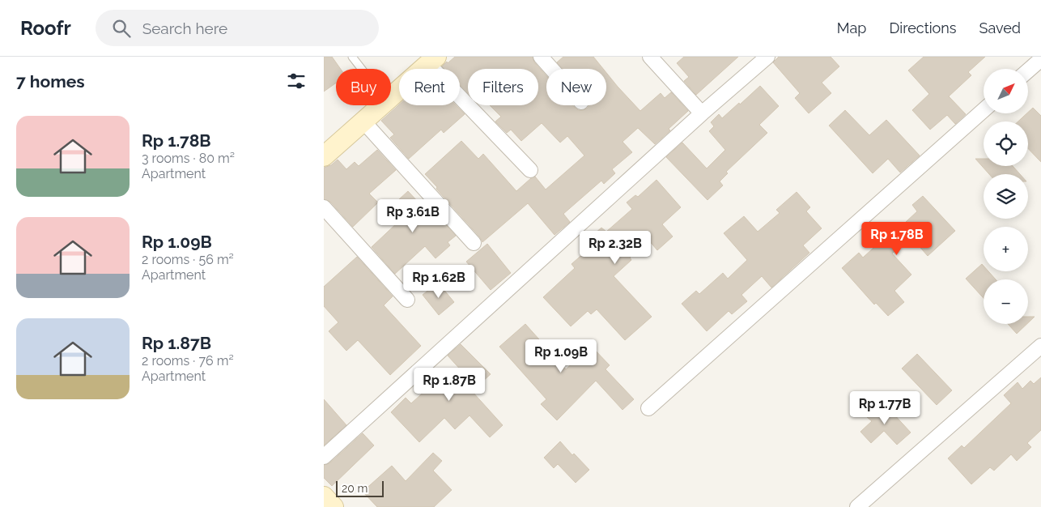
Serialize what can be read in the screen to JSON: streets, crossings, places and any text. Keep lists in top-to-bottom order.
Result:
{
  "scale_bar": "20 m",
  "north": "top right",
  "page": {
    "header": "Roofr",
    "search": "Search here",
    "nav": ["Map", "Directions", "Saved"],
    "heading": "7 homes",
    "map_buttons": ["+", "−"],
    "chip": [
      "Buy",
      "Rent",
      "Filters",
      "New"
    ],
    "list": [
      {
        "name": "Rp 1.78B",
        "note": "3 rooms · 80 m² · Apartment"
      },
      {
        "name": "Rp 1.09B",
        "note": "2 rooms · 56 m² · Apartment"
      },
      {
        "name": "Rp 1.87B",
        "note": "2 rooms · 76 m² · Apartment"
      }
    ],
    "price": [
      "Rp 3.61B",
      "Rp 1.78B",
      "Rp 2.32B",
      "Rp 1.62B",
      "Rp 1.09B",
      "Rp 1.87B",
      "Rp 1.77B"
    ],
    "scale": "20 m"
  }
}
